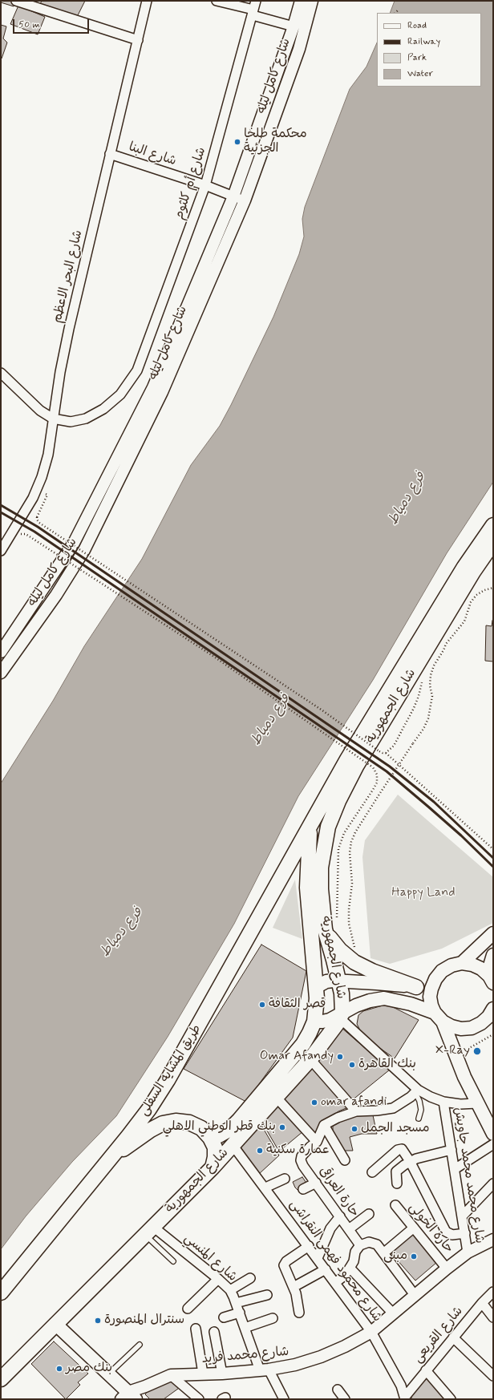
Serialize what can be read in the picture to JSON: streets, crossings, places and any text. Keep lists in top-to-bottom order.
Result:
{
  "streets": {
    "main road": ["شارع الجمهورية", "طريق المشايه السفلى"],
    "street": [
      "شارع كامل ليله",
      "شارع البنا",
      "شارع أم كلثوم",
      "شارع البحر الاعظم",
      "شارع محمد محمد جاويش",
      "حارة العراقى",
      "حارة الخولى",
      "شارع المنسي",
      "شارع محمود فهمي النقراشى",
      "شارع القريعى",
      "شارع محمد فريد"
    ]
  },
  "crossings": [
    ["شارع كامل ليله", "شارع البنا"],
    ["شارع البنا", "شارع أم كلثوم"],
    ["شارع البنا", "شارع البحر الاعظم"],
    ["شارع أم كلثوم", "شارع البحر الاعظم"],
    ["شارع الجمهورية", "طريق المشايه السفلى"],
    ["شارع الجمهورية", "شارع المنسي"],
    ["شارع الجمهورية", "شارع محمود فهمي النقراشى"],
    ["شارع محمد محمد جاويش", "شارع محمد فريد"],
    ["حارة الخولى", "شارع محمد فريد"],
    ["شارع المنسي", "شارع محمد فريد"],
    ["شارع محمود فهمي النقراشى", "شارع القريعى"],
    ["شارع محمود فهمي النقراشى", "شارع محمد فريد"]
  ],
  "water": ["فرع دمياط"],
  "parks": ["Happy Land"],
  "places": [
    "محكمة طلخا الجزئية",
    "قصر الثقافة",
    "X-Ray",
    "Omar Afandy",
    "بنك القاهرة",
    "omar afandi",
    "بنك قطر الوطني الاهلي",
    "مسجد الجمل",
    "عمارة سكنية",
    "مبنى",
    "سنترال المنصورة",
    "بنك مصر"
  ],
  "legend": [
    "Road",
    "Railway",
    "Park",
    "Water"
  ],
  "scale_bar": "50 m"
}
